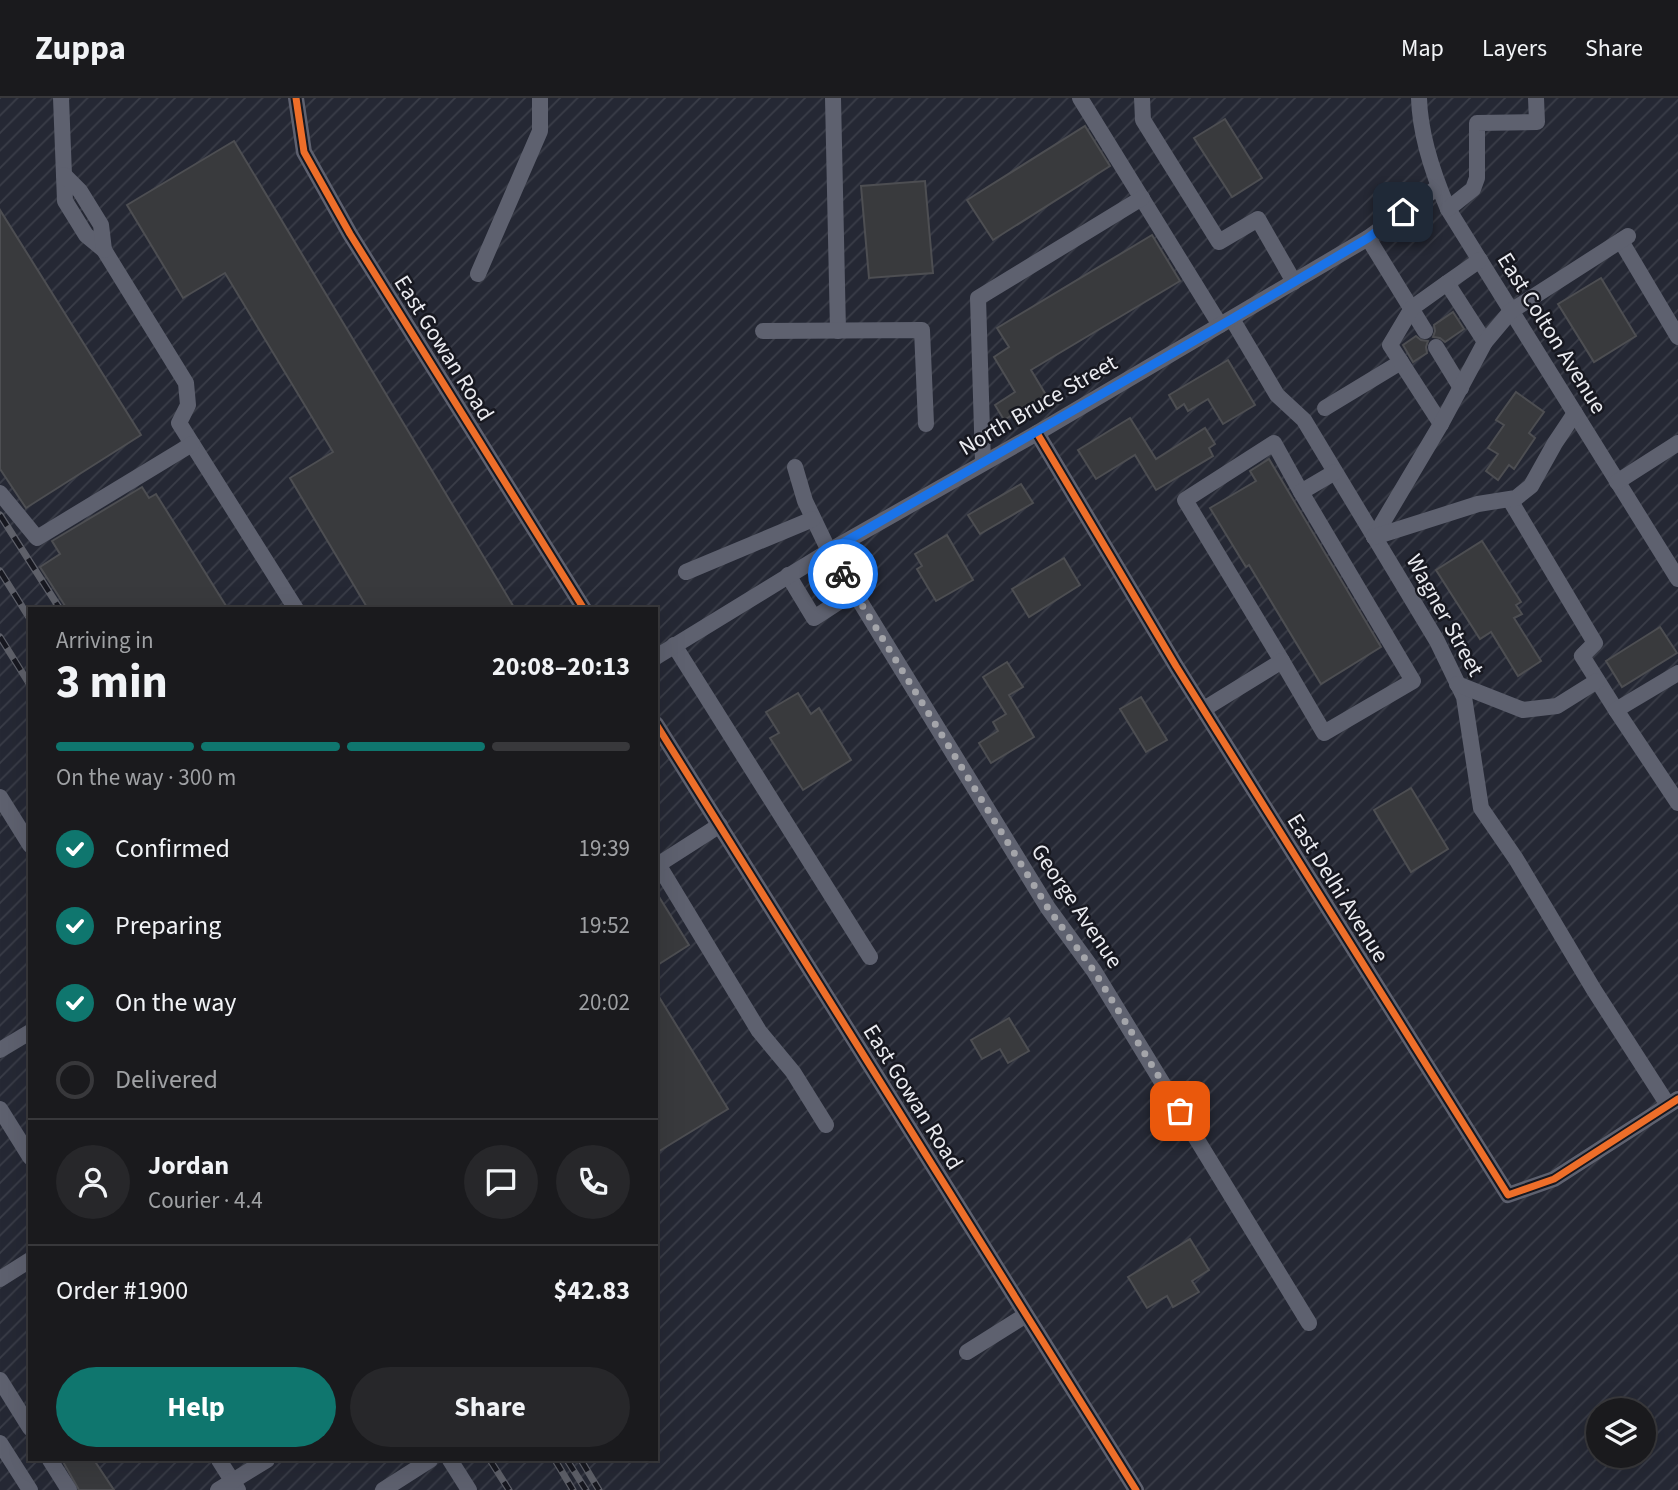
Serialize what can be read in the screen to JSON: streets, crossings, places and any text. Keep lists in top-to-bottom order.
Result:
{
  "streets": {
    "street": [
      "East Colton Avenue",
      "East Gowan Road",
      "North Bruce Street",
      "Wagner Street",
      "East Delhi Avenue",
      "George Avenue"
    ]
  },
  "crossings": [
    ["East Colton Avenue", "North Bruce Street"],
    ["North Bruce Street", "Wagner Street"],
    ["North Bruce Street", "East Delhi Avenue"],
    ["North Bruce Street", "George Avenue"],
    ["Wagner Street", "East Delhi Avenue"]
  ],
  "page": {
    "header": "Zuppa",
    "nav": ["Map", "Layers", "Share"],
    "heading": ["3 min", "Arriving in", "20:08–20:13"],
    "panel": [
      "Jordan",
      "Courier · 4.4",
      "Order #1900",
      "$42.83"
    ],
    "bar": "On the way · 300 m",
    "list": [
      ["Confirmed", "19:39"],
      ["Preparing", "19:52"],
      ["On the way", "20:02"],
      "Delivered"
    ],
    "buttons": ["Help", "Share"]
  }
}
